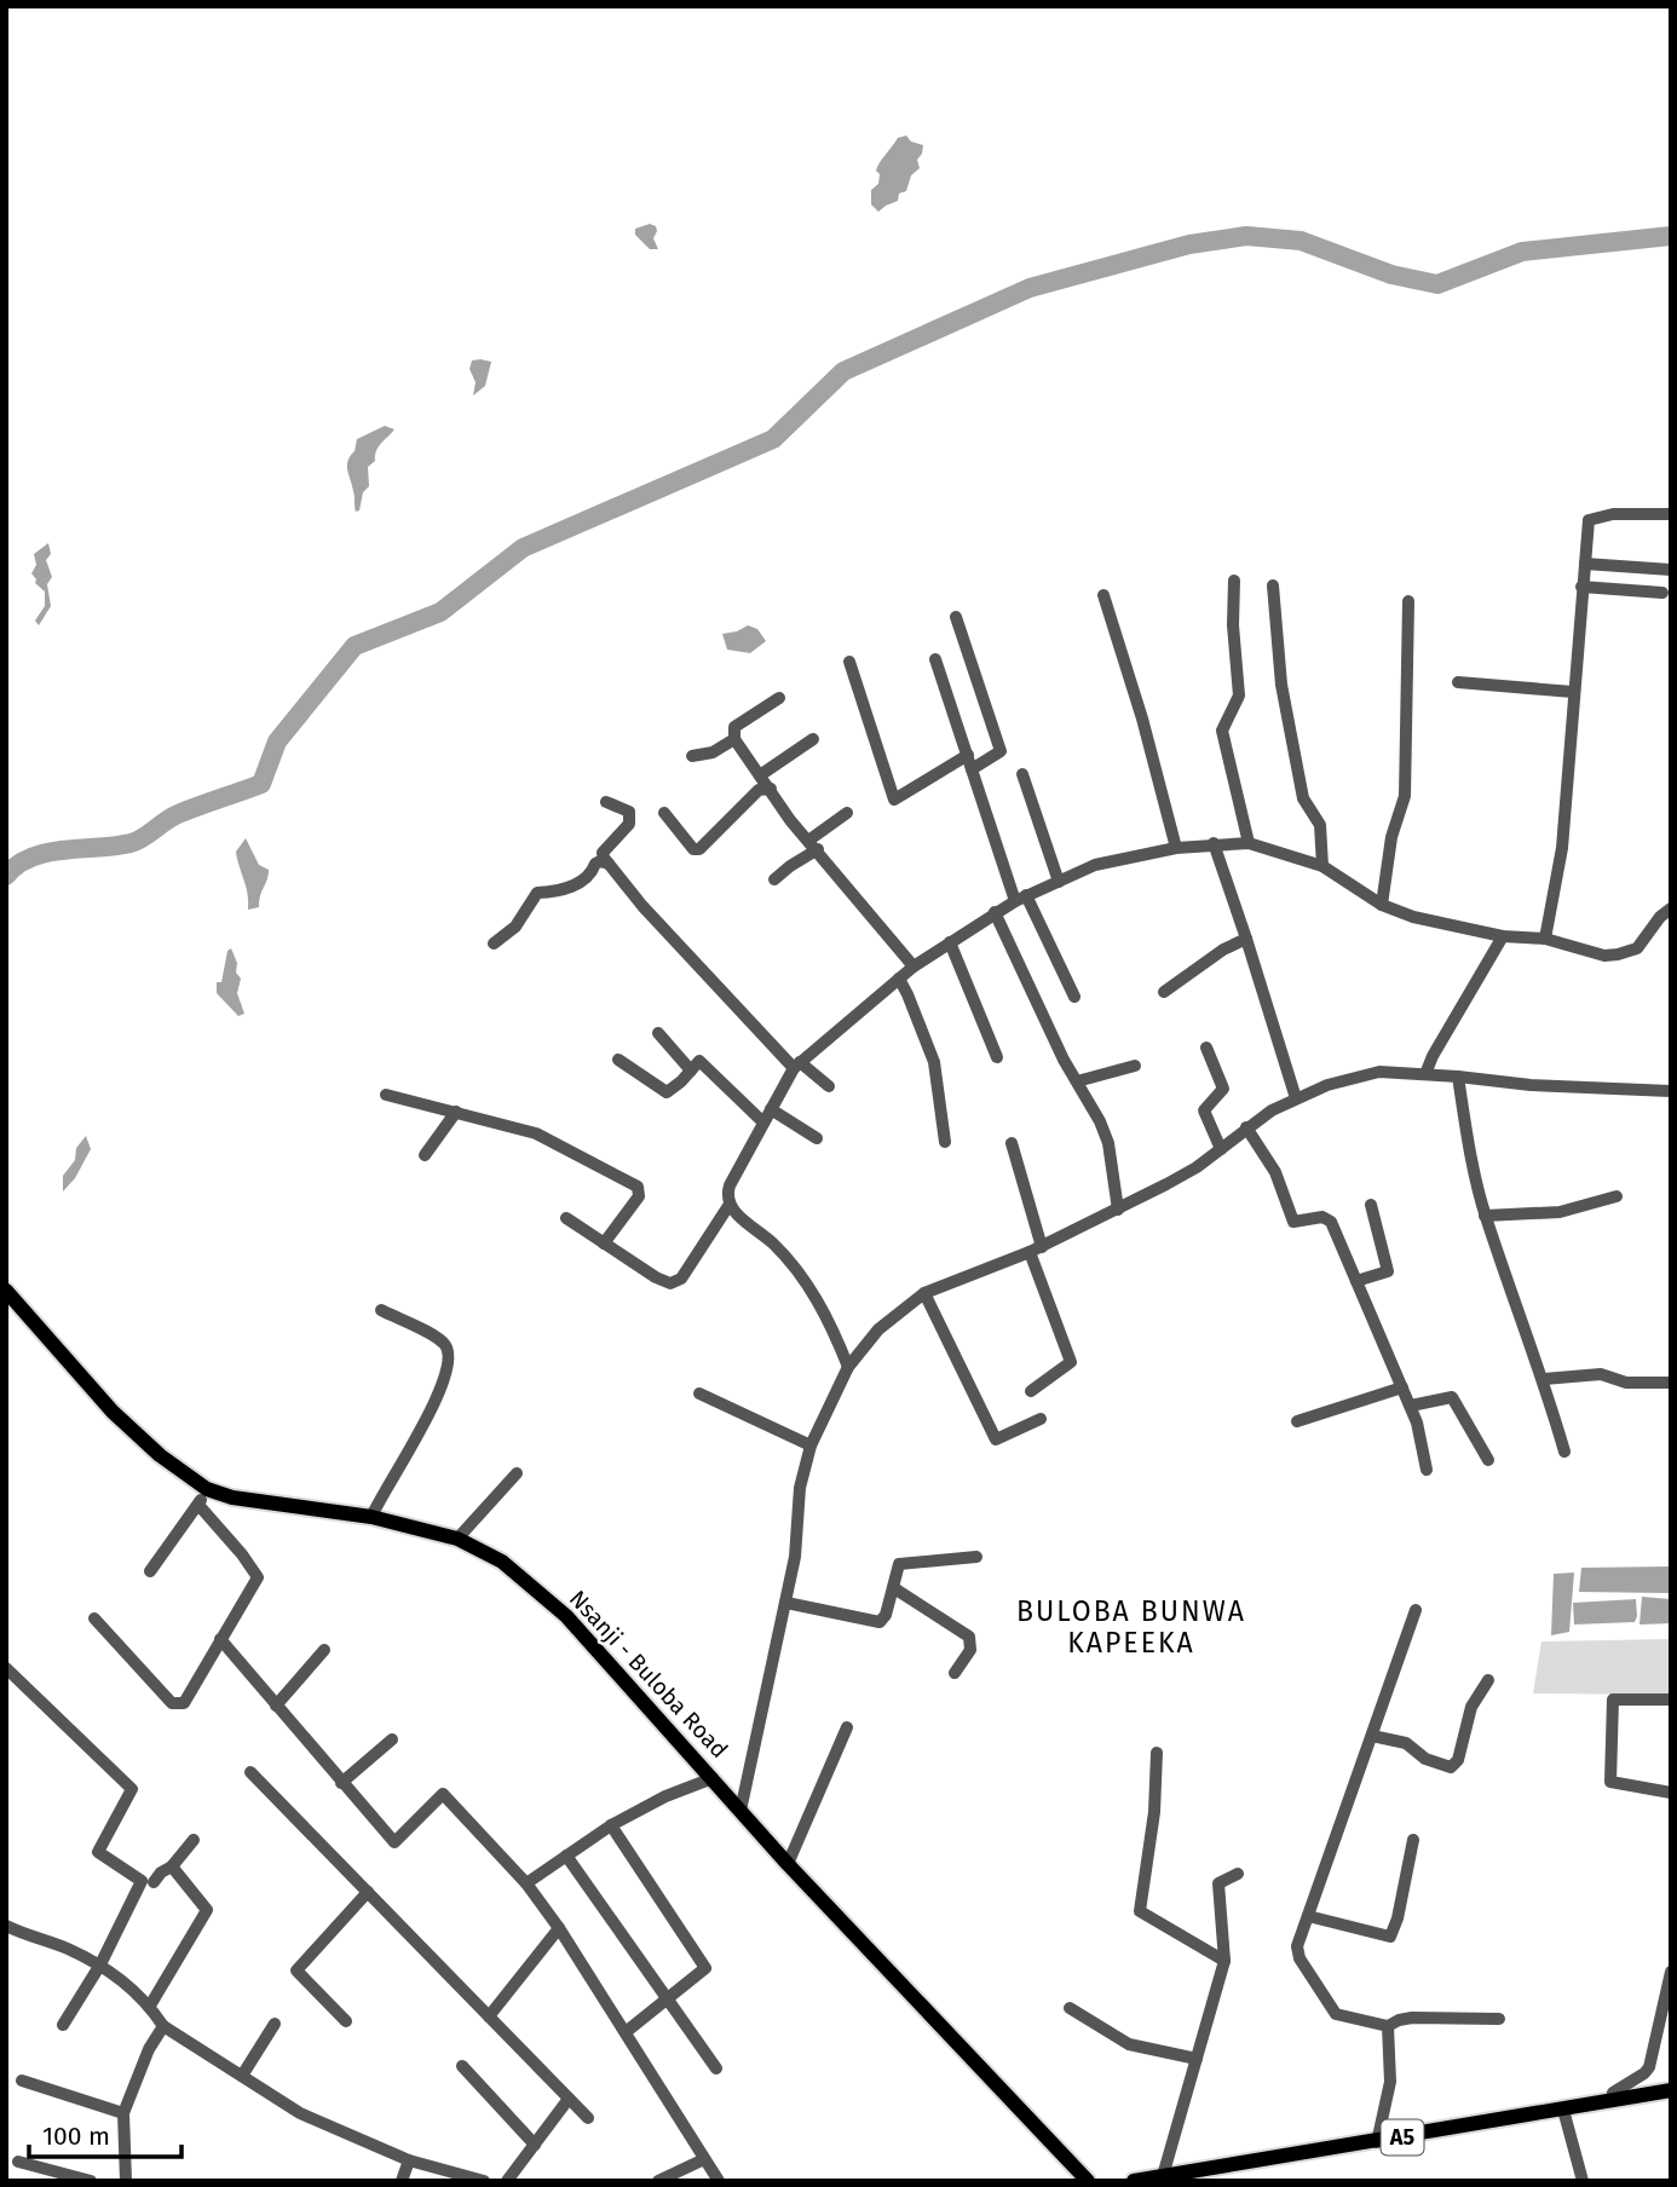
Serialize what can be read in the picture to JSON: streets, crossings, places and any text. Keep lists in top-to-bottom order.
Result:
{
  "streets": {
    "main road": ["Nsanji - Buloba Road", "A5"]
  },
  "districts": ["BULOBA BUNWA KAPEEKA"],
  "scale_bar": "100 m"
}
